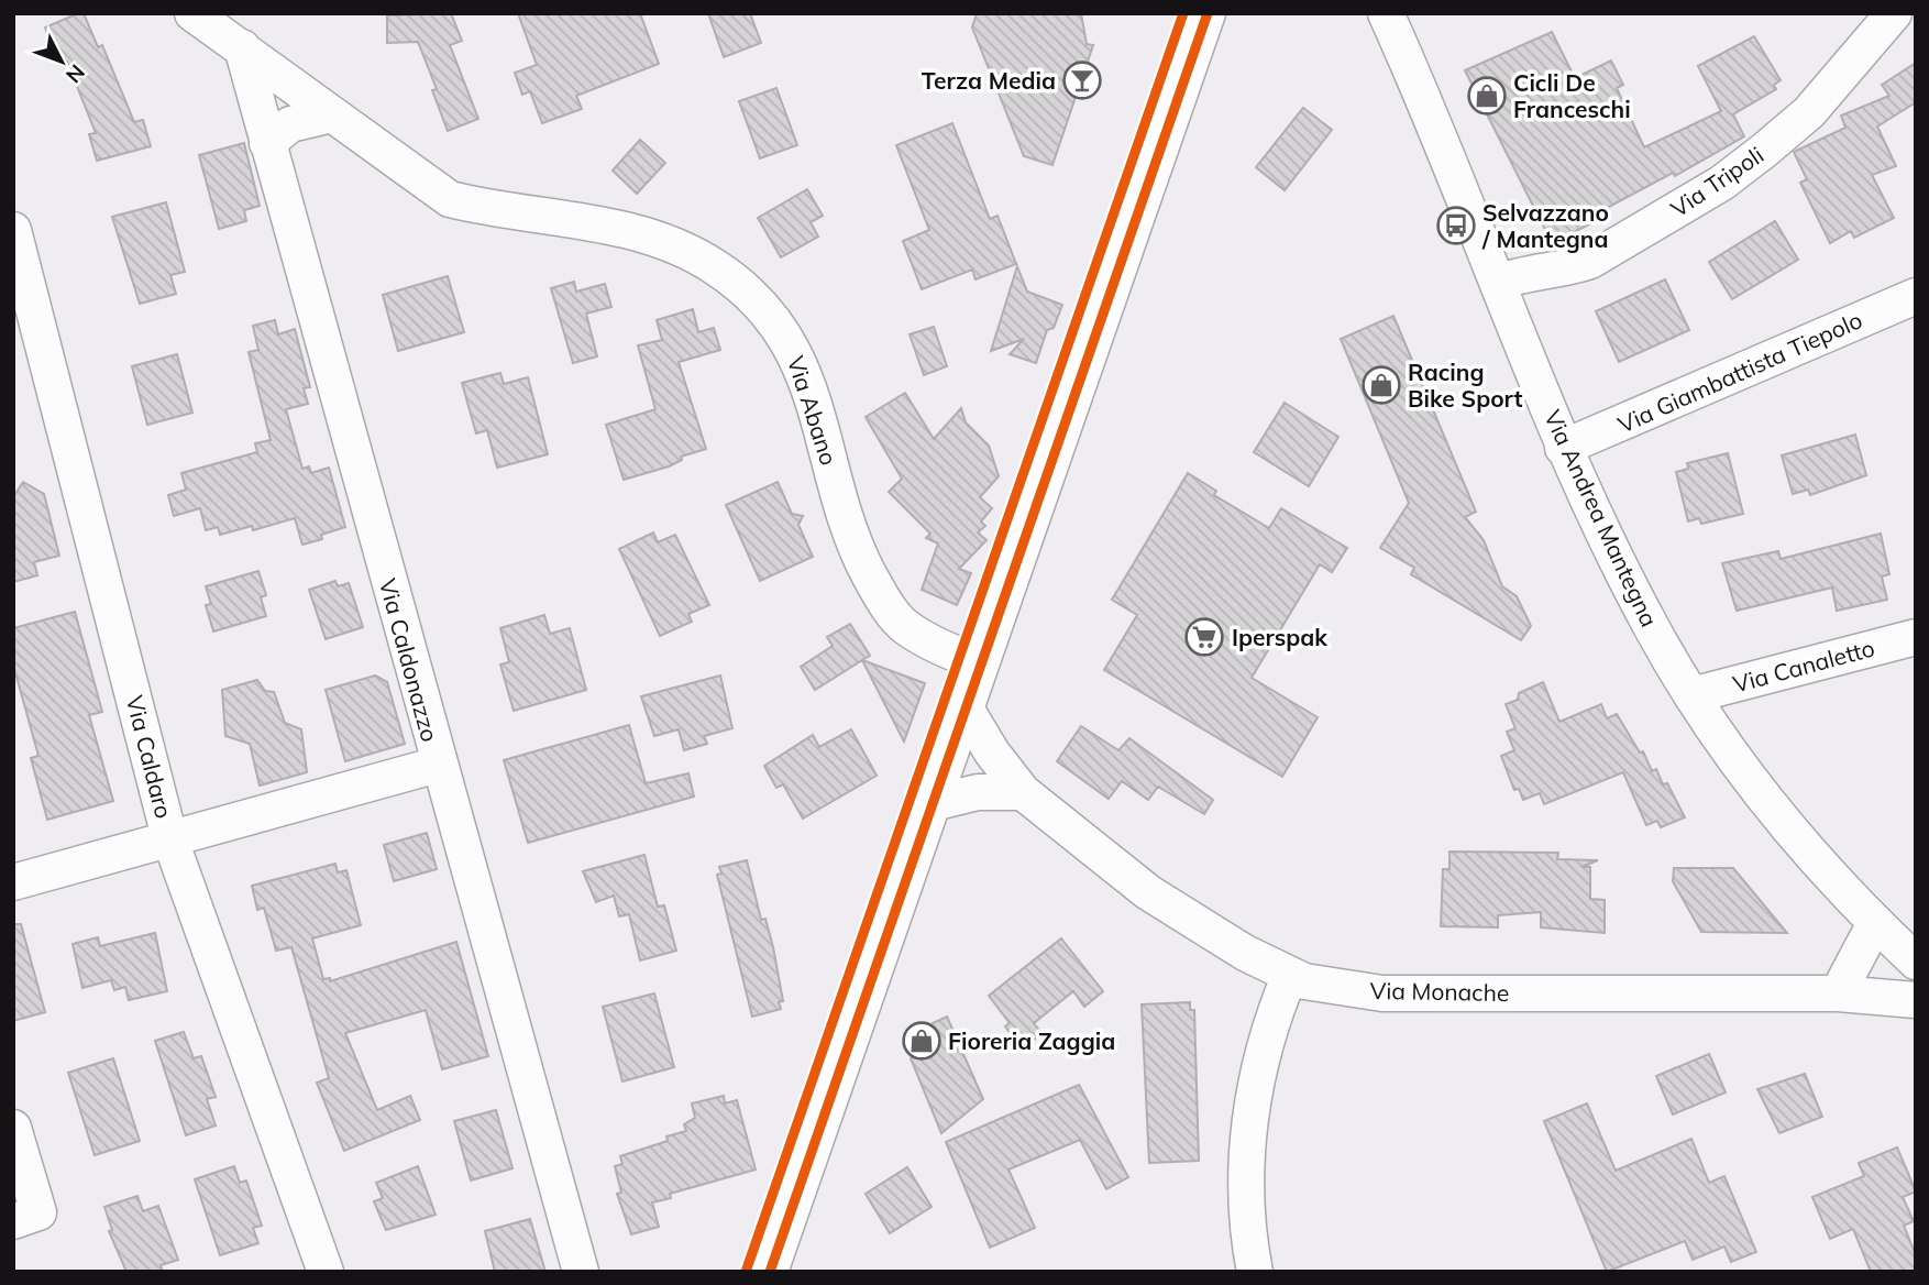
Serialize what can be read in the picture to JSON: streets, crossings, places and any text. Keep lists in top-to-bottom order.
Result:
{
  "streets": {
    "street": [
      "Via Tripoli",
      "Via Giambattista Tiepolo",
      "Via Abano",
      "Via Andrea Mantegna",
      "Via Caldonazzo",
      "Via Canaletto",
      "Via Caldaro",
      "Via Monache"
    ]
  },
  "crossings": [
    ["Via Tripoli", "Via Andrea Mantegna"],
    ["Via Giambattista Tiepolo", "Via Andrea Mantegna"],
    ["Via Abano", "Via Caldonazzo"],
    ["Via Andrea Mantegna", "Via Canaletto"]
  ],
  "places": {
    "bar": ["Terza Media"],
    "shop": ["Cicli De Franceschi", "Racing Bike Sport", "Fioreria Zaggia"],
    "bus stop": ["Selvazzano / Mantegna"],
    "supermarket": ["Iperspak"]
  },
  "north": "bottom right"
}
